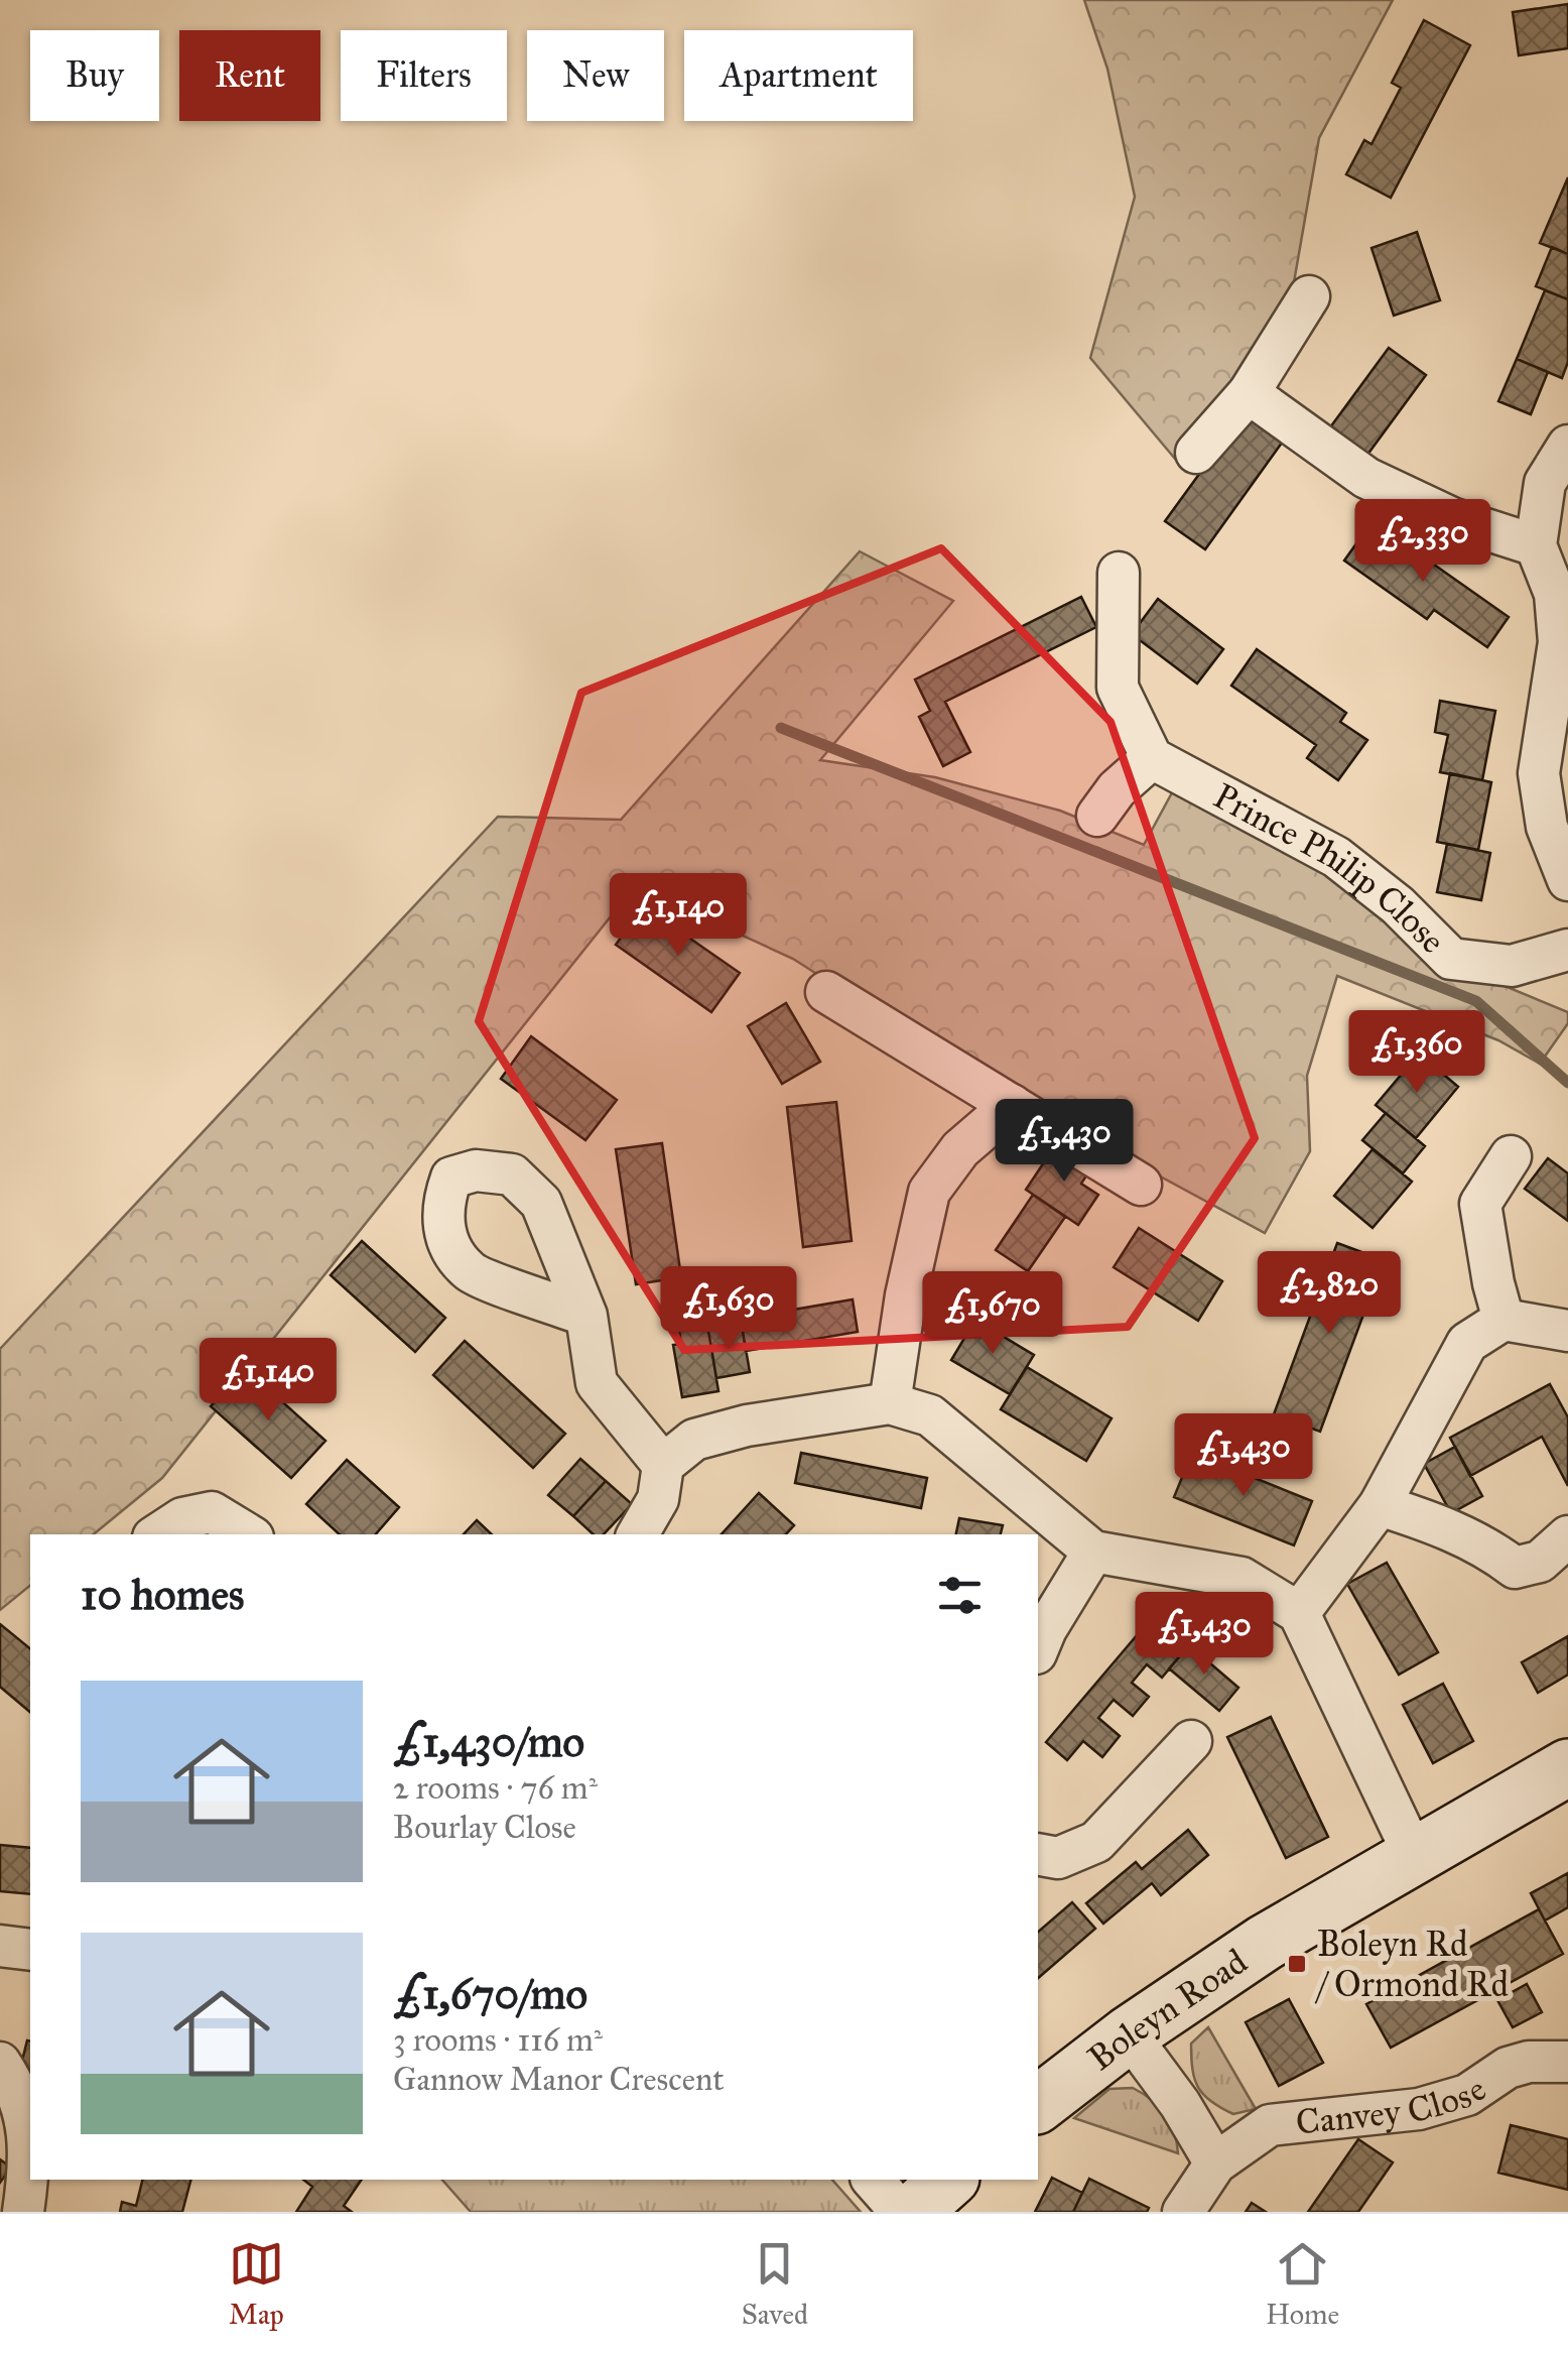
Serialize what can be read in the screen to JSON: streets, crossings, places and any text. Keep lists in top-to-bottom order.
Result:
{
  "streets": {
    "street": ["Prince Philip Close", "Boleyn Road", "Canvey Close"]
  },
  "places": {
    "transit": ["Boleyn Rd / Ormond Rd"]
  },
  "page": {
    "chip": [
      "Buy",
      "Rent",
      "Filters",
      "New",
      "Apartment"
    ],
    "price": [
      "£2,330",
      "£1,140",
      "£1,360",
      "£1,430",
      "£2,820",
      "£1,630",
      "£1,670",
      "£1,140",
      "£1,430",
      "£1,430"
    ],
    "heading": "10 homes",
    "list": [
      {
        "name": "£1,430/mo",
        "note": "2 rooms · 76 m² · Bourlay Close"
      },
      {
        "name": "£1,670/mo",
        "note": "3 rooms · 116 m² · Gannow Manor Crescent"
      }
    ],
    "tabs": ["Map", "Saved", "Home"]
  }
}
